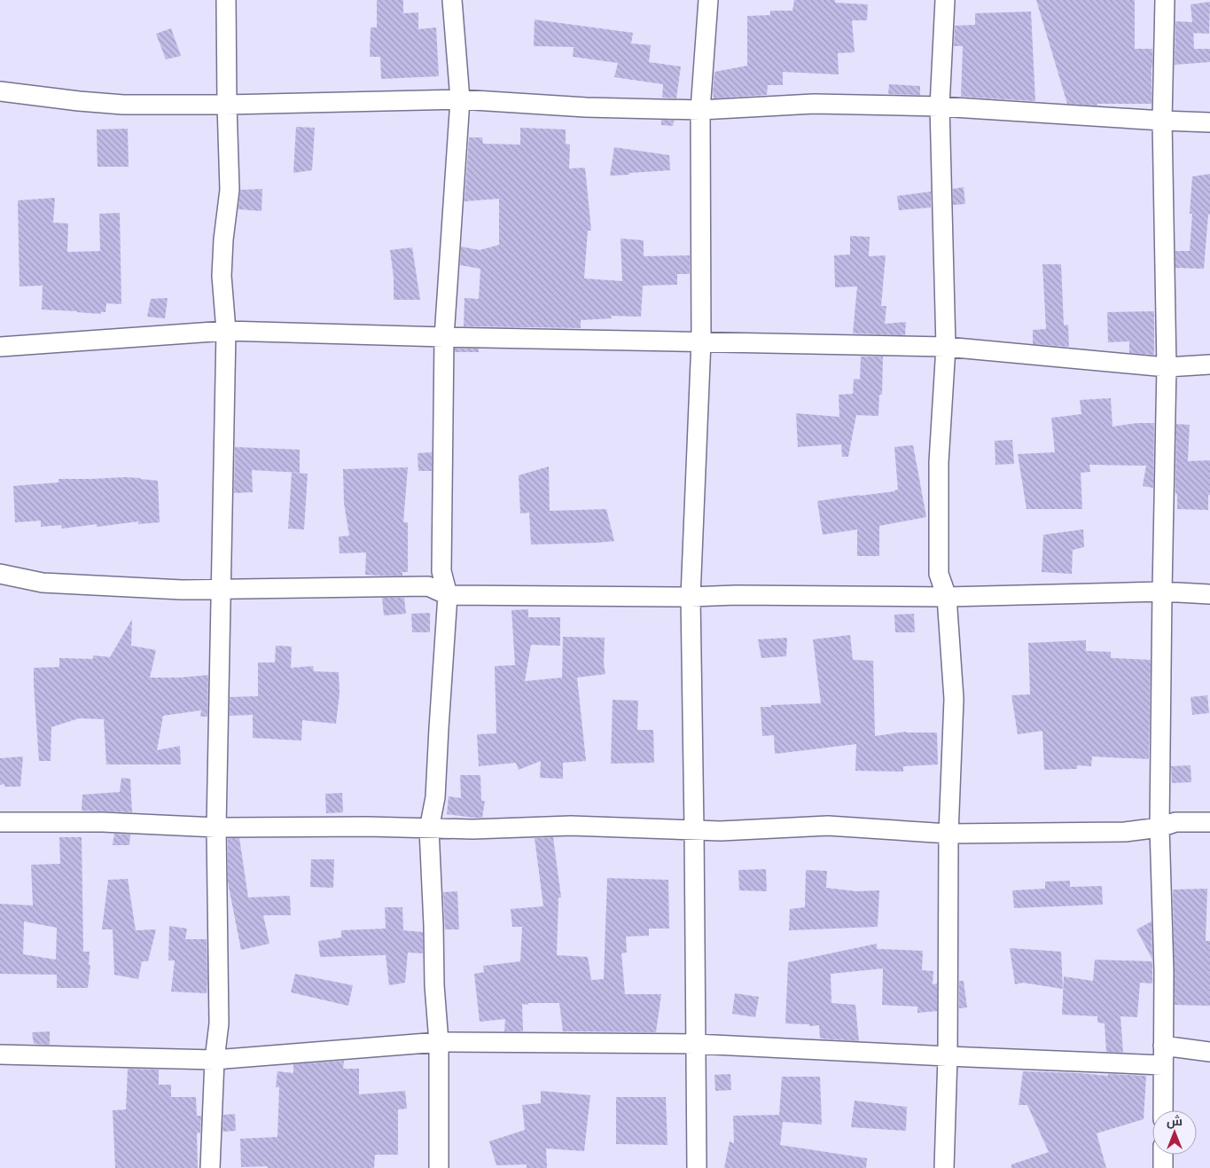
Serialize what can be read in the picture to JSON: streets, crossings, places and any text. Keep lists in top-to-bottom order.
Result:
{
  "north": "top"
}
